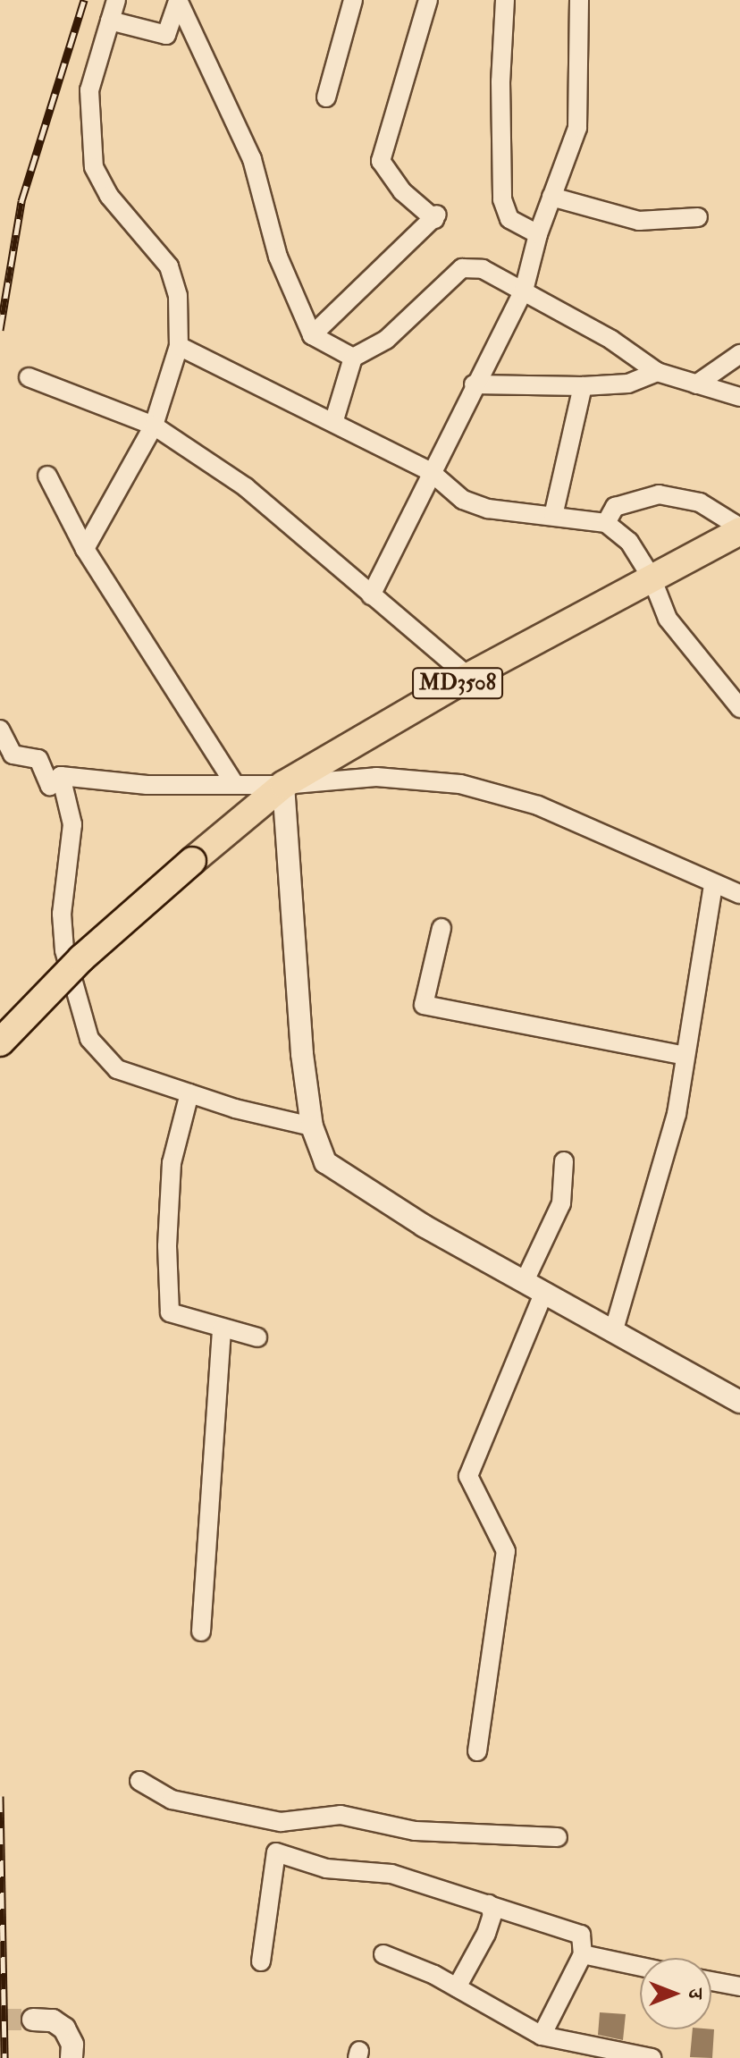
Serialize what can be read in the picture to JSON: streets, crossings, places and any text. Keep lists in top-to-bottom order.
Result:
{
  "streets": {
    "main road": ["MD3508"]
  },
  "north": "right"
}
